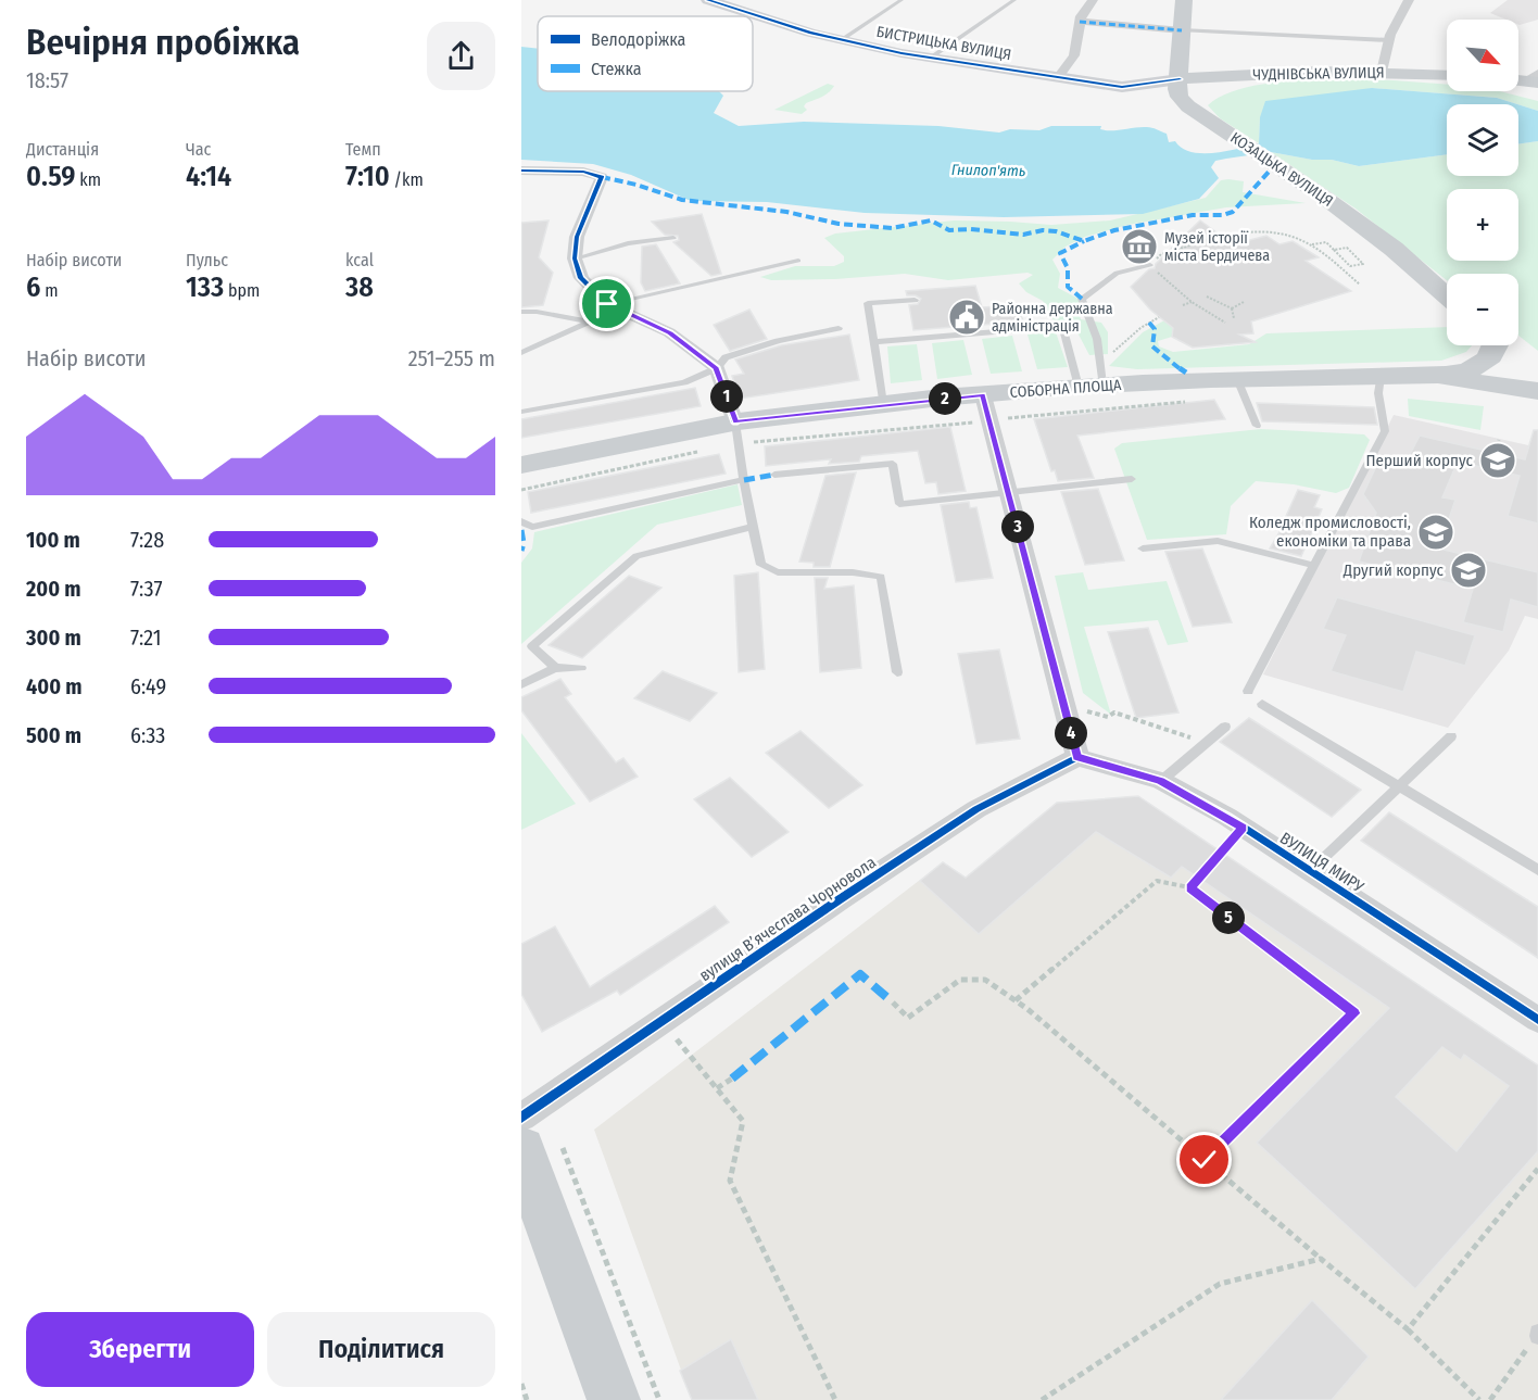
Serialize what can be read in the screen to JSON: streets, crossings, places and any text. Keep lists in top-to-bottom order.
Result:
{
  "streets": {
    "main road": ["ЧУДНІВСЬКА ВУЛИЦЯ", "КОЗАЦЬКА ВУЛИЦЯ", "СОБОРНА ПЛОЩА"],
    "street": ["БИСТРИЦЬКА ВУЛИЦЯ", "ВУЛИЦЯ МИРУ", "вулиця Вʼячеслава Чорновола"]
  },
  "crossings": [
    ["БИСТРИЦЬКА ВУЛИЦЯ", "ЧУДНІВСЬКА ВУЛИЦЯ"],
    ["ВУЛИЦЯ МИРУ", "вулиця Вʼячеслава Чорновола"]
  ],
  "water": ["Гнилоп'ять"],
  "places": {
    "museum": ["Музей історії міста Бердичева"],
    "public building": ["Районна державна адміністрація"],
    "school or university": ["Перший корпус", "Коледж промисловості, економіки та права", "Другий корпус"]
  },
  "legend": ["Велодоріжка", "Стежка"],
  "north": "bottom right",
  "page": {
    "heading": ["Вечірня пробіжка", "18:57"],
    "map_buttons": ["+", "−"],
    "stats": [
      ["Дистанція", "0.59 km"],
      ["Час", "4:14"],
      ["Темп", "7:10 /km"],
      ["Набір висоти", "6 m"],
      ["Пульс", "133 bpm"],
      ["kcal", "38"]
    ],
    "chart": ["Набір висоти", "251–255 m"],
    "pins": [
      "1",
      "2",
      "3",
      "4",
      "5"
    ],
    "list": [
      {
        "name": "100 m",
        "note": "7:28"
      },
      {
        "name": "200 m",
        "note": "7:37"
      },
      {
        "name": "300 m",
        "note": "7:21"
      },
      {
        "name": "400 m",
        "note": "6:49"
      },
      {
        "name": "500 m",
        "note": "6:33"
      }
    ],
    "buttons": ["Зберегти", "Поділитися"]
  }
}
